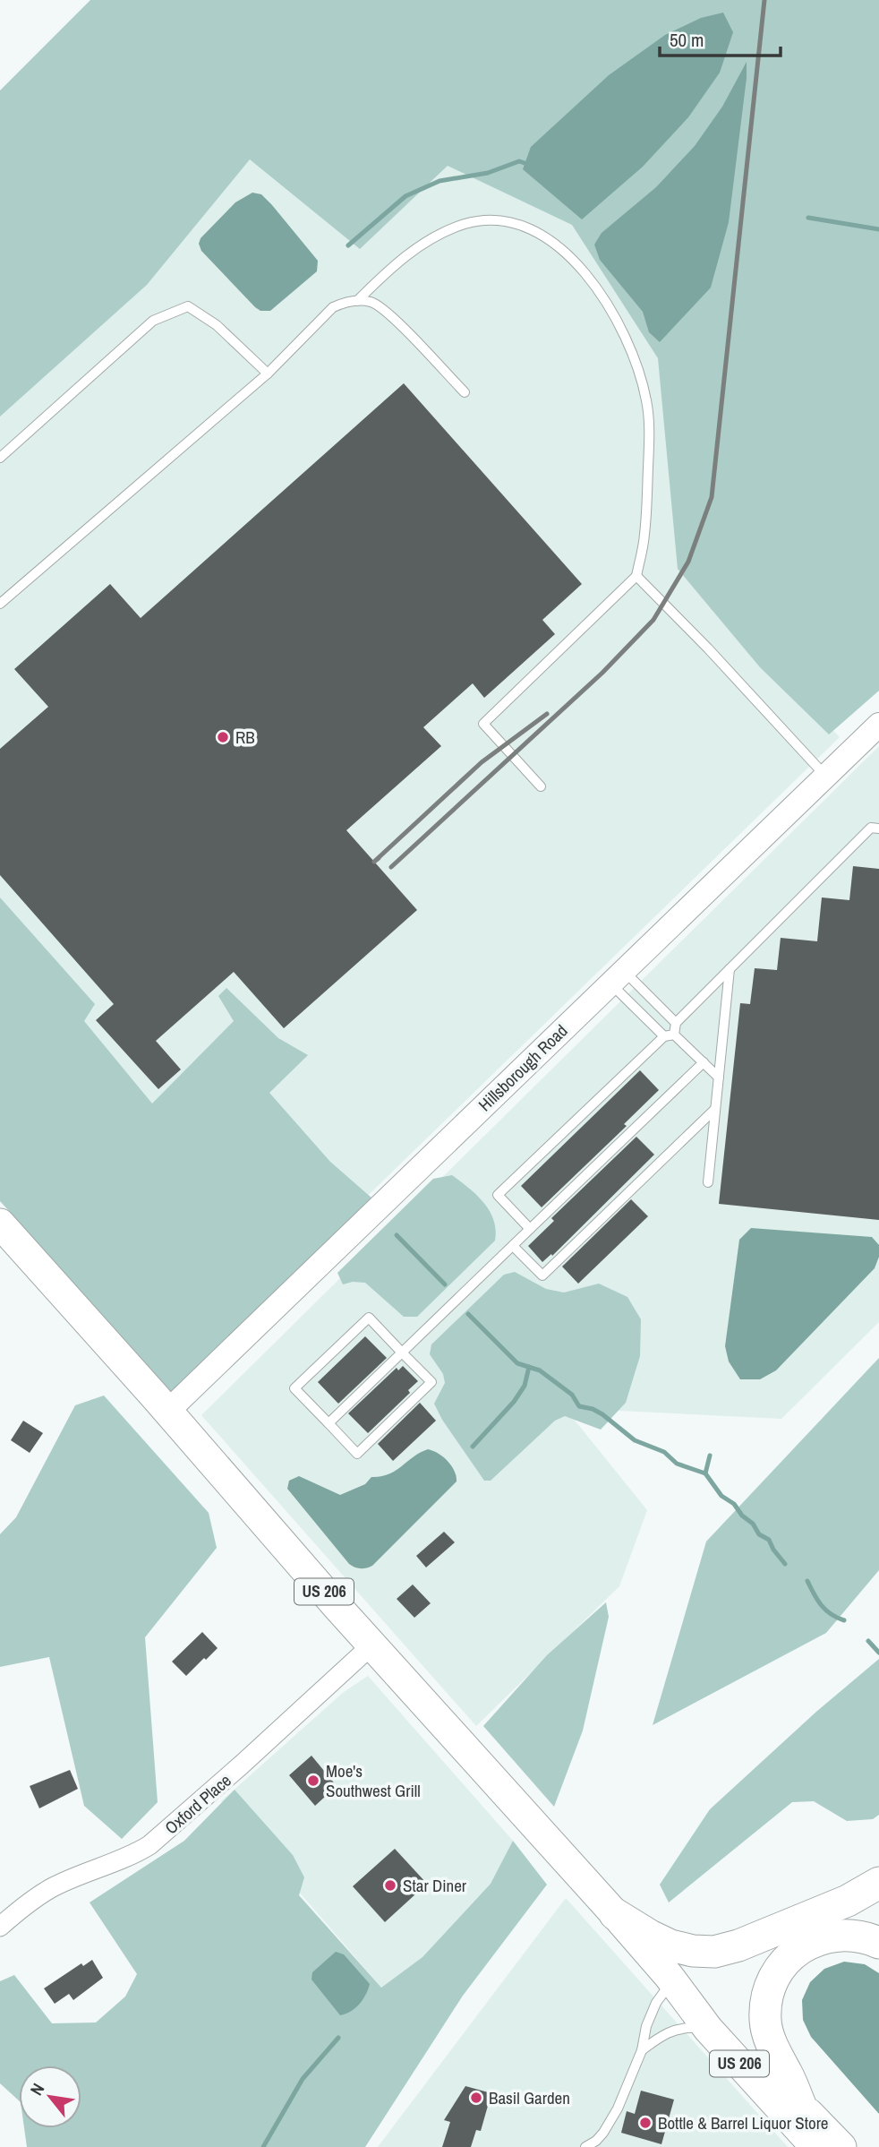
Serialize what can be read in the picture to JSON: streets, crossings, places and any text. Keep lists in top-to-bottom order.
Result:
{
  "streets": {
    "main road": ["US 206"],
    "street": ["Hillsborough Road", "Oxford Place"]
  },
  "crossings": [
    ["Hillsborough Road", "US 206"],
    ["US 206", "Oxford Place"]
  ],
  "places": [
    "RB",
    "Moe's Southwest Grill",
    "Star Diner",
    "Basil Garden",
    "Bottle & Barrel Liquor Store"
  ],
  "scale_bar": "50 m",
  "north": "top left"
}
